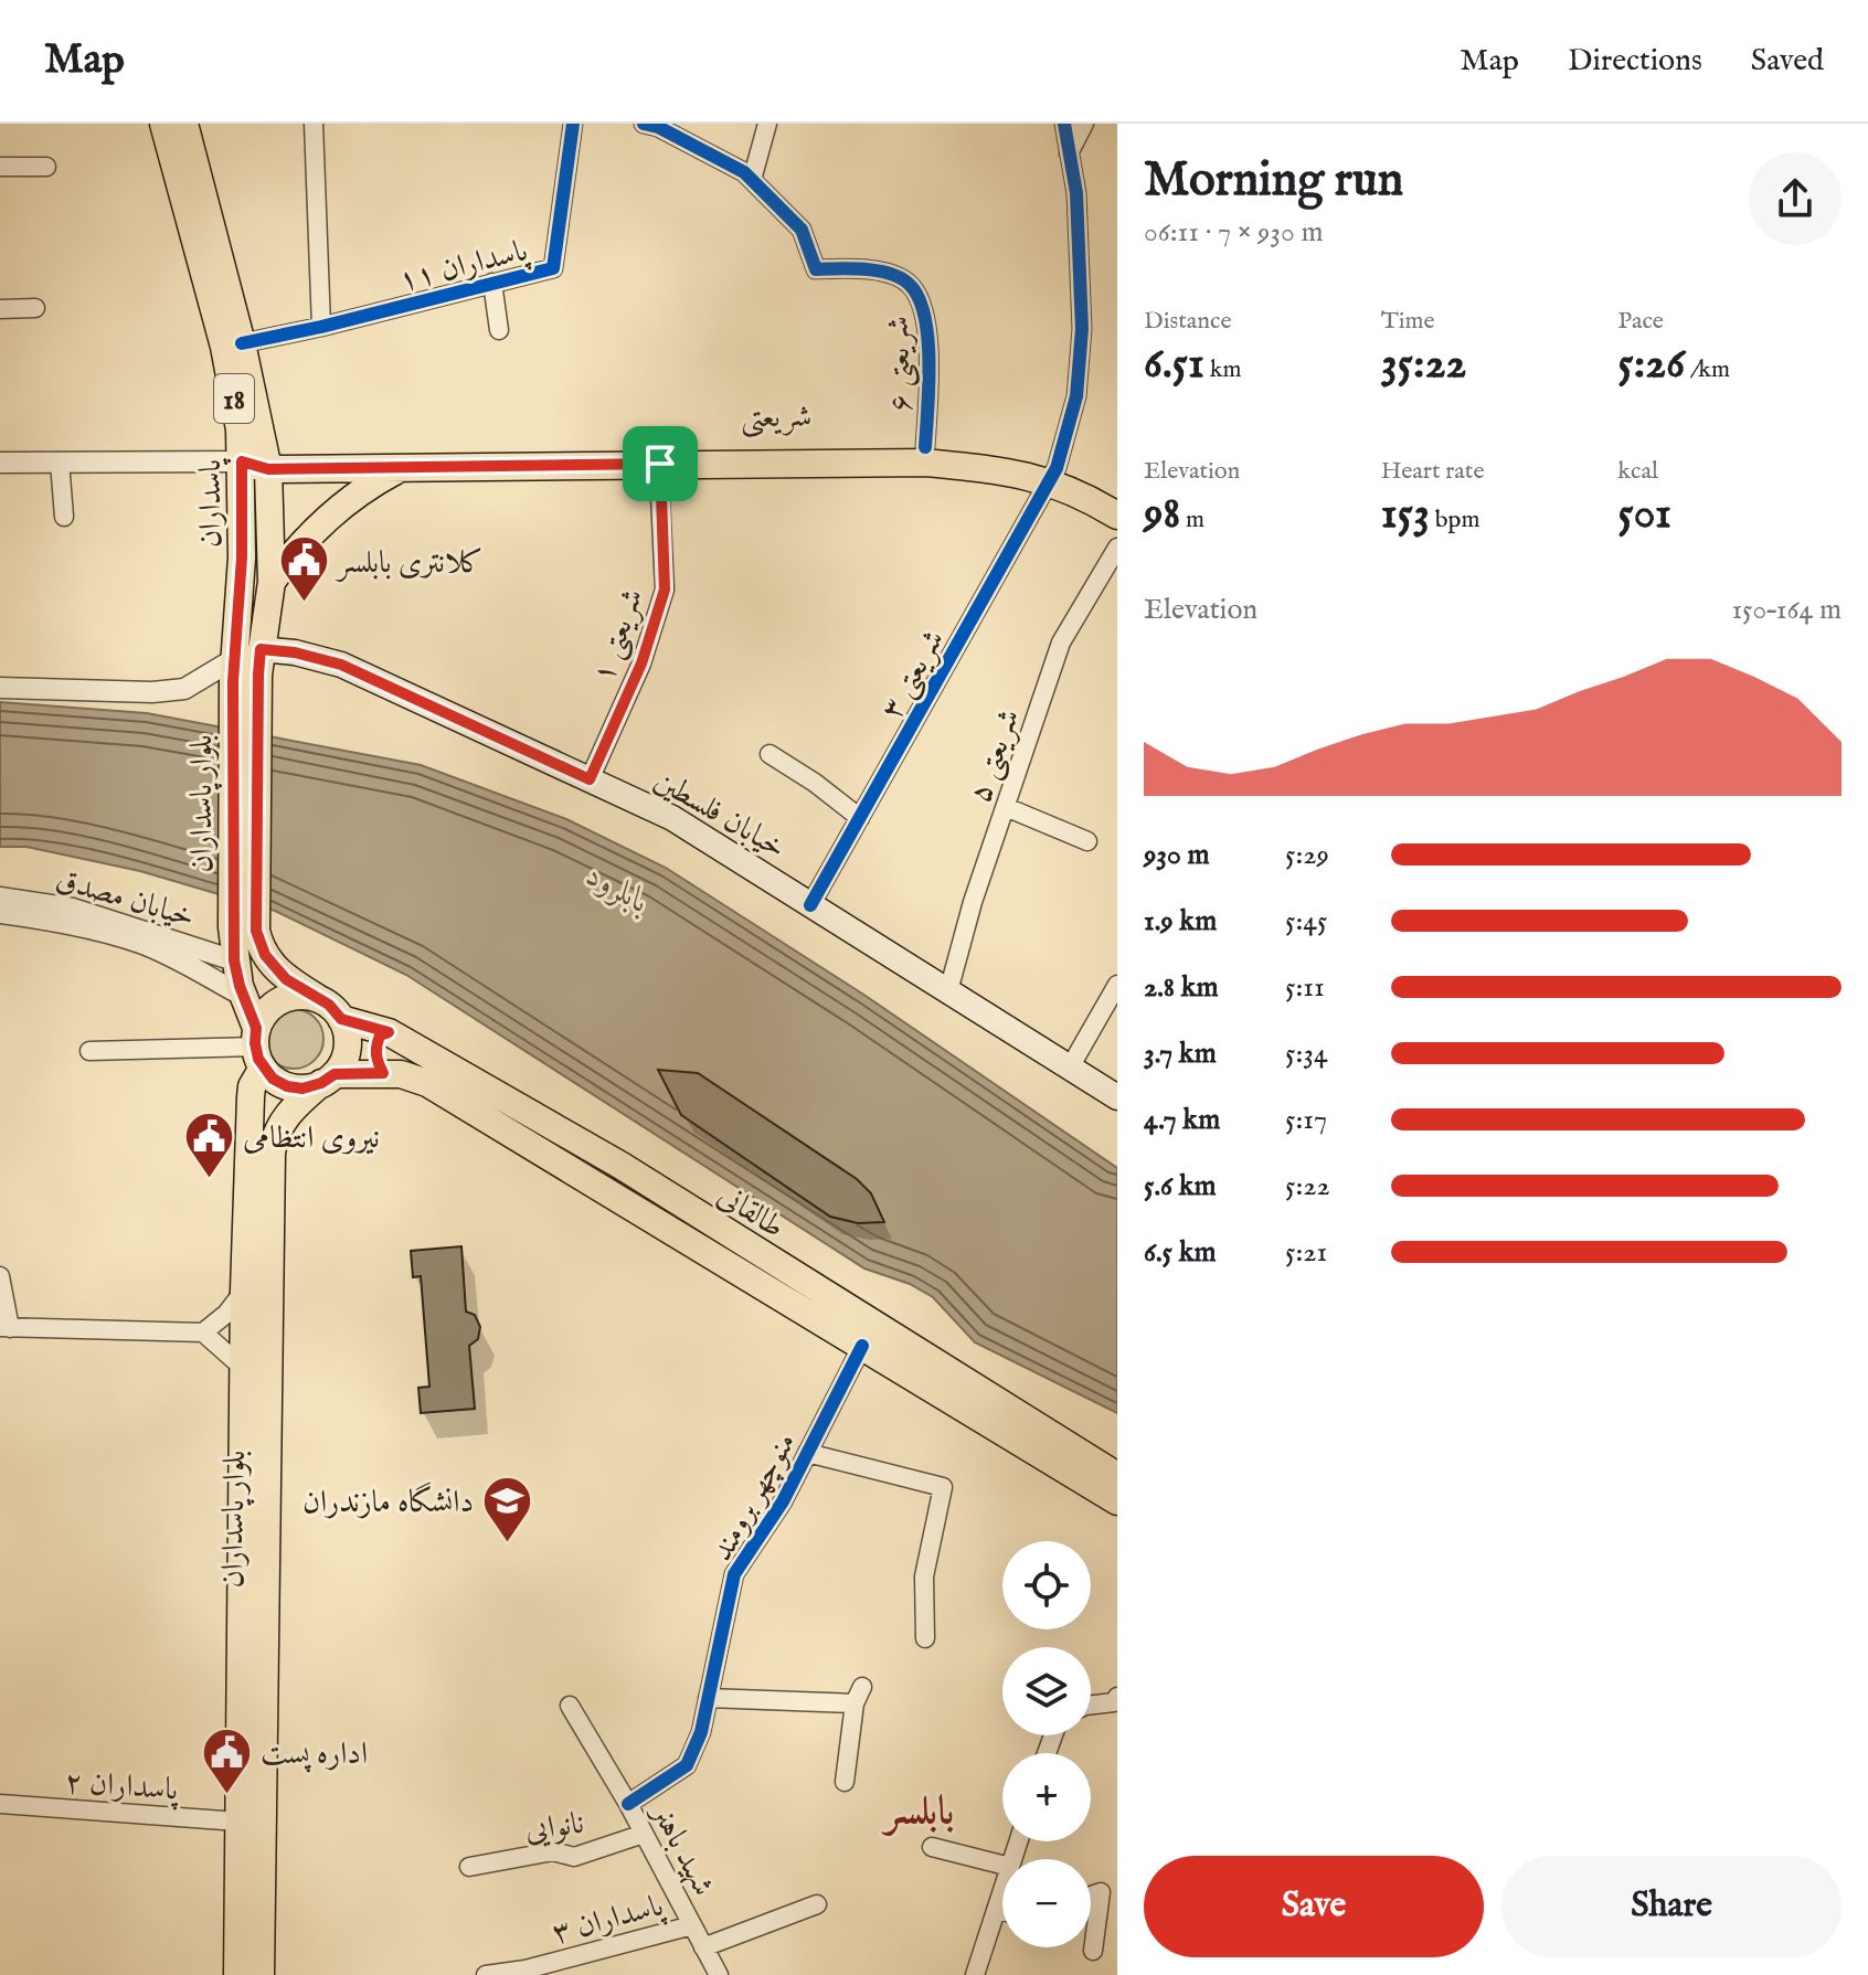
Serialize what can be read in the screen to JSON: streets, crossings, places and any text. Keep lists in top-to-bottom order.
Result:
{
  "streets": {
    "main road": [
      "18",
      "شریعتی",
      "پاسداران",
      "بلوار پاسداران",
      "خیابان فلسطین",
      "طالقانی"
    ],
    "street": [
      "پاسداران ۱۱",
      "شریعتی ۶",
      "شریعتی ۱",
      "شریعتی ۳",
      "شریعتی ۵",
      "خیابان مصدق",
      "منوچهر برومند",
      "پاسداران ۲",
      "نانوایی",
      "شهید باهنر",
      "پاسداران ۳"
    ]
  },
  "crossings": [
    ["پاسداران ۱۱", "پاسداران"],
    ["شریعتی ۶", "شریعتی"],
    ["شریعتی", "پاسداران"],
    ["شریعتی", "شریعتی ۱"],
    ["شریعتی", "شریعتی ۳"],
    ["پاسداران", "بلوار پاسداران"],
    ["پاسداران", "خیابان فلسطین"],
    ["شریعتی ۱", "خیابان فلسطین"],
    ["شریعتی ۳", "خیابان فلسطین"],
    ["شریعتی ۵", "خیابان فلسطین"],
    ["بلوار پاسداران", "خیابان فلسطین"],
    ["بلوار پاسداران", "خیابان مصدق"],
    ["بلوار پاسداران", "طالقانی"],
    ["بلوار پاسداران", "پاسداران ۲"],
    ["طالقانی", "منوچهر برومند"],
    ["منوچهر برومند", "شهید باهنر"],
    ["نانوایی", "شهید باهنر"],
    ["شهید باهنر", "پاسداران ۳"]
  ],
  "districts": ["بابلسر"],
  "water": ["بابلرود"],
  "places": {
    "public building": ["کلانتری بابلسر", "نیروی انتظامی", "اداره پست"],
    "school or university": ["دانشگاه مازندران"]
  },
  "page": {
    "header": "Map",
    "nav": ["Map", "Directions", "Saved"],
    "heading": ["Morning run", "06:11 · 7 × 930 m"],
    "stats": [
      ["Distance", "6.51 km"],
      ["Time", "35:22"],
      ["Pace", "5:26 /km"],
      ["Elevation", "98 m"],
      ["Heart rate", "153 bpm"],
      ["kcal", "501"]
    ],
    "chart": ["Elevation", "150–164 m"],
    "list": [
      {
        "name": "930 m",
        "note": "5:29"
      },
      {
        "name": "1.9 km",
        "note": "5:45"
      },
      {
        "name": "2.8 km",
        "note": "5:11"
      },
      {
        "name": "3.7 km",
        "note": "5:34"
      },
      {
        "name": "4.7 km",
        "note": "5:17"
      },
      {
        "name": "5.6 km",
        "note": "5:22"
      },
      {
        "name": "6.5 km",
        "note": "5:21"
      }
    ],
    "map_buttons": ["+", "−"],
    "buttons": ["Save", "Share"]
  }
}
